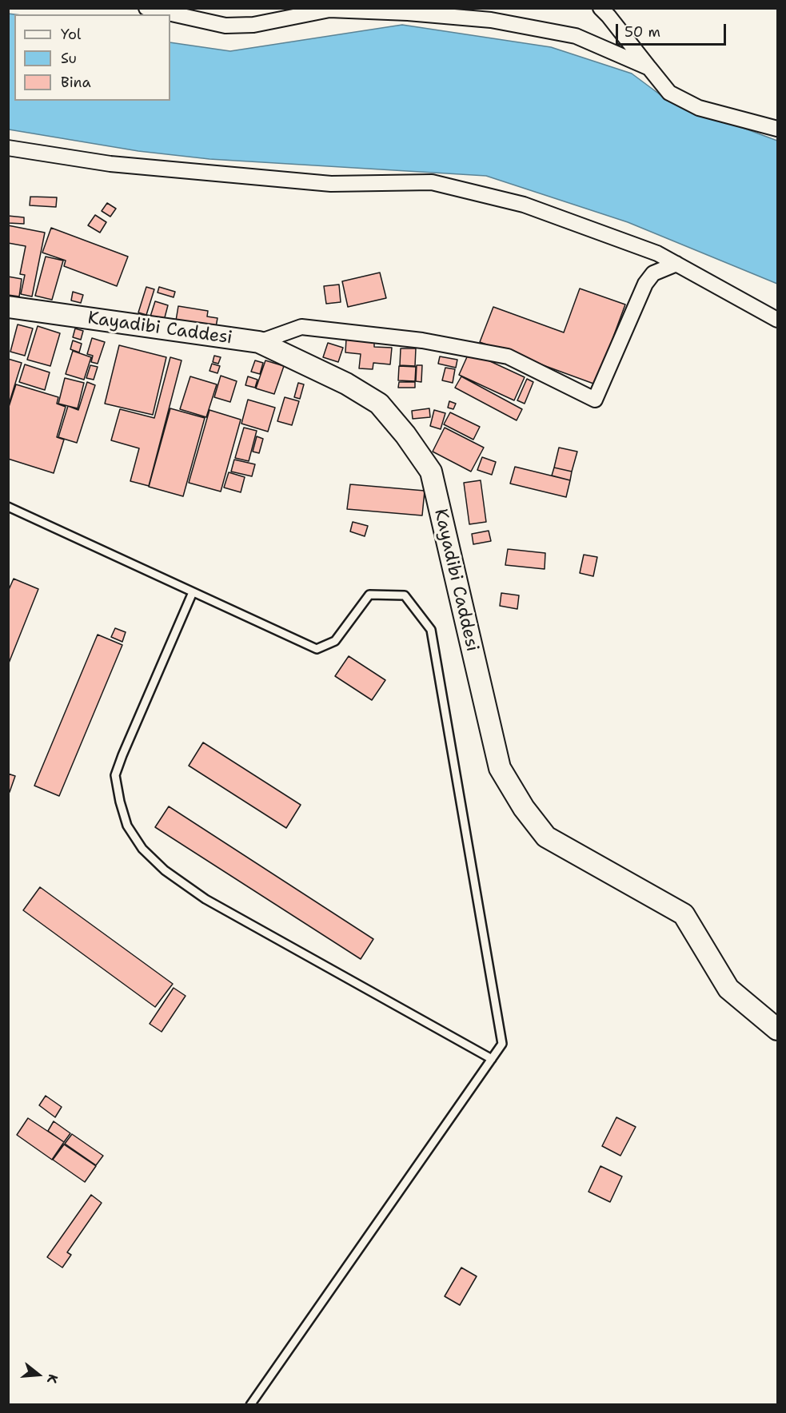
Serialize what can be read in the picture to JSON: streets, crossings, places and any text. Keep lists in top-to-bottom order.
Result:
{
  "streets": {
    "street": ["Kayadibi Caddesi"]
  },
  "legend": ["Yol", "Su", "Bina"],
  "scale_bar": "50 m",
  "north": "right"
}
